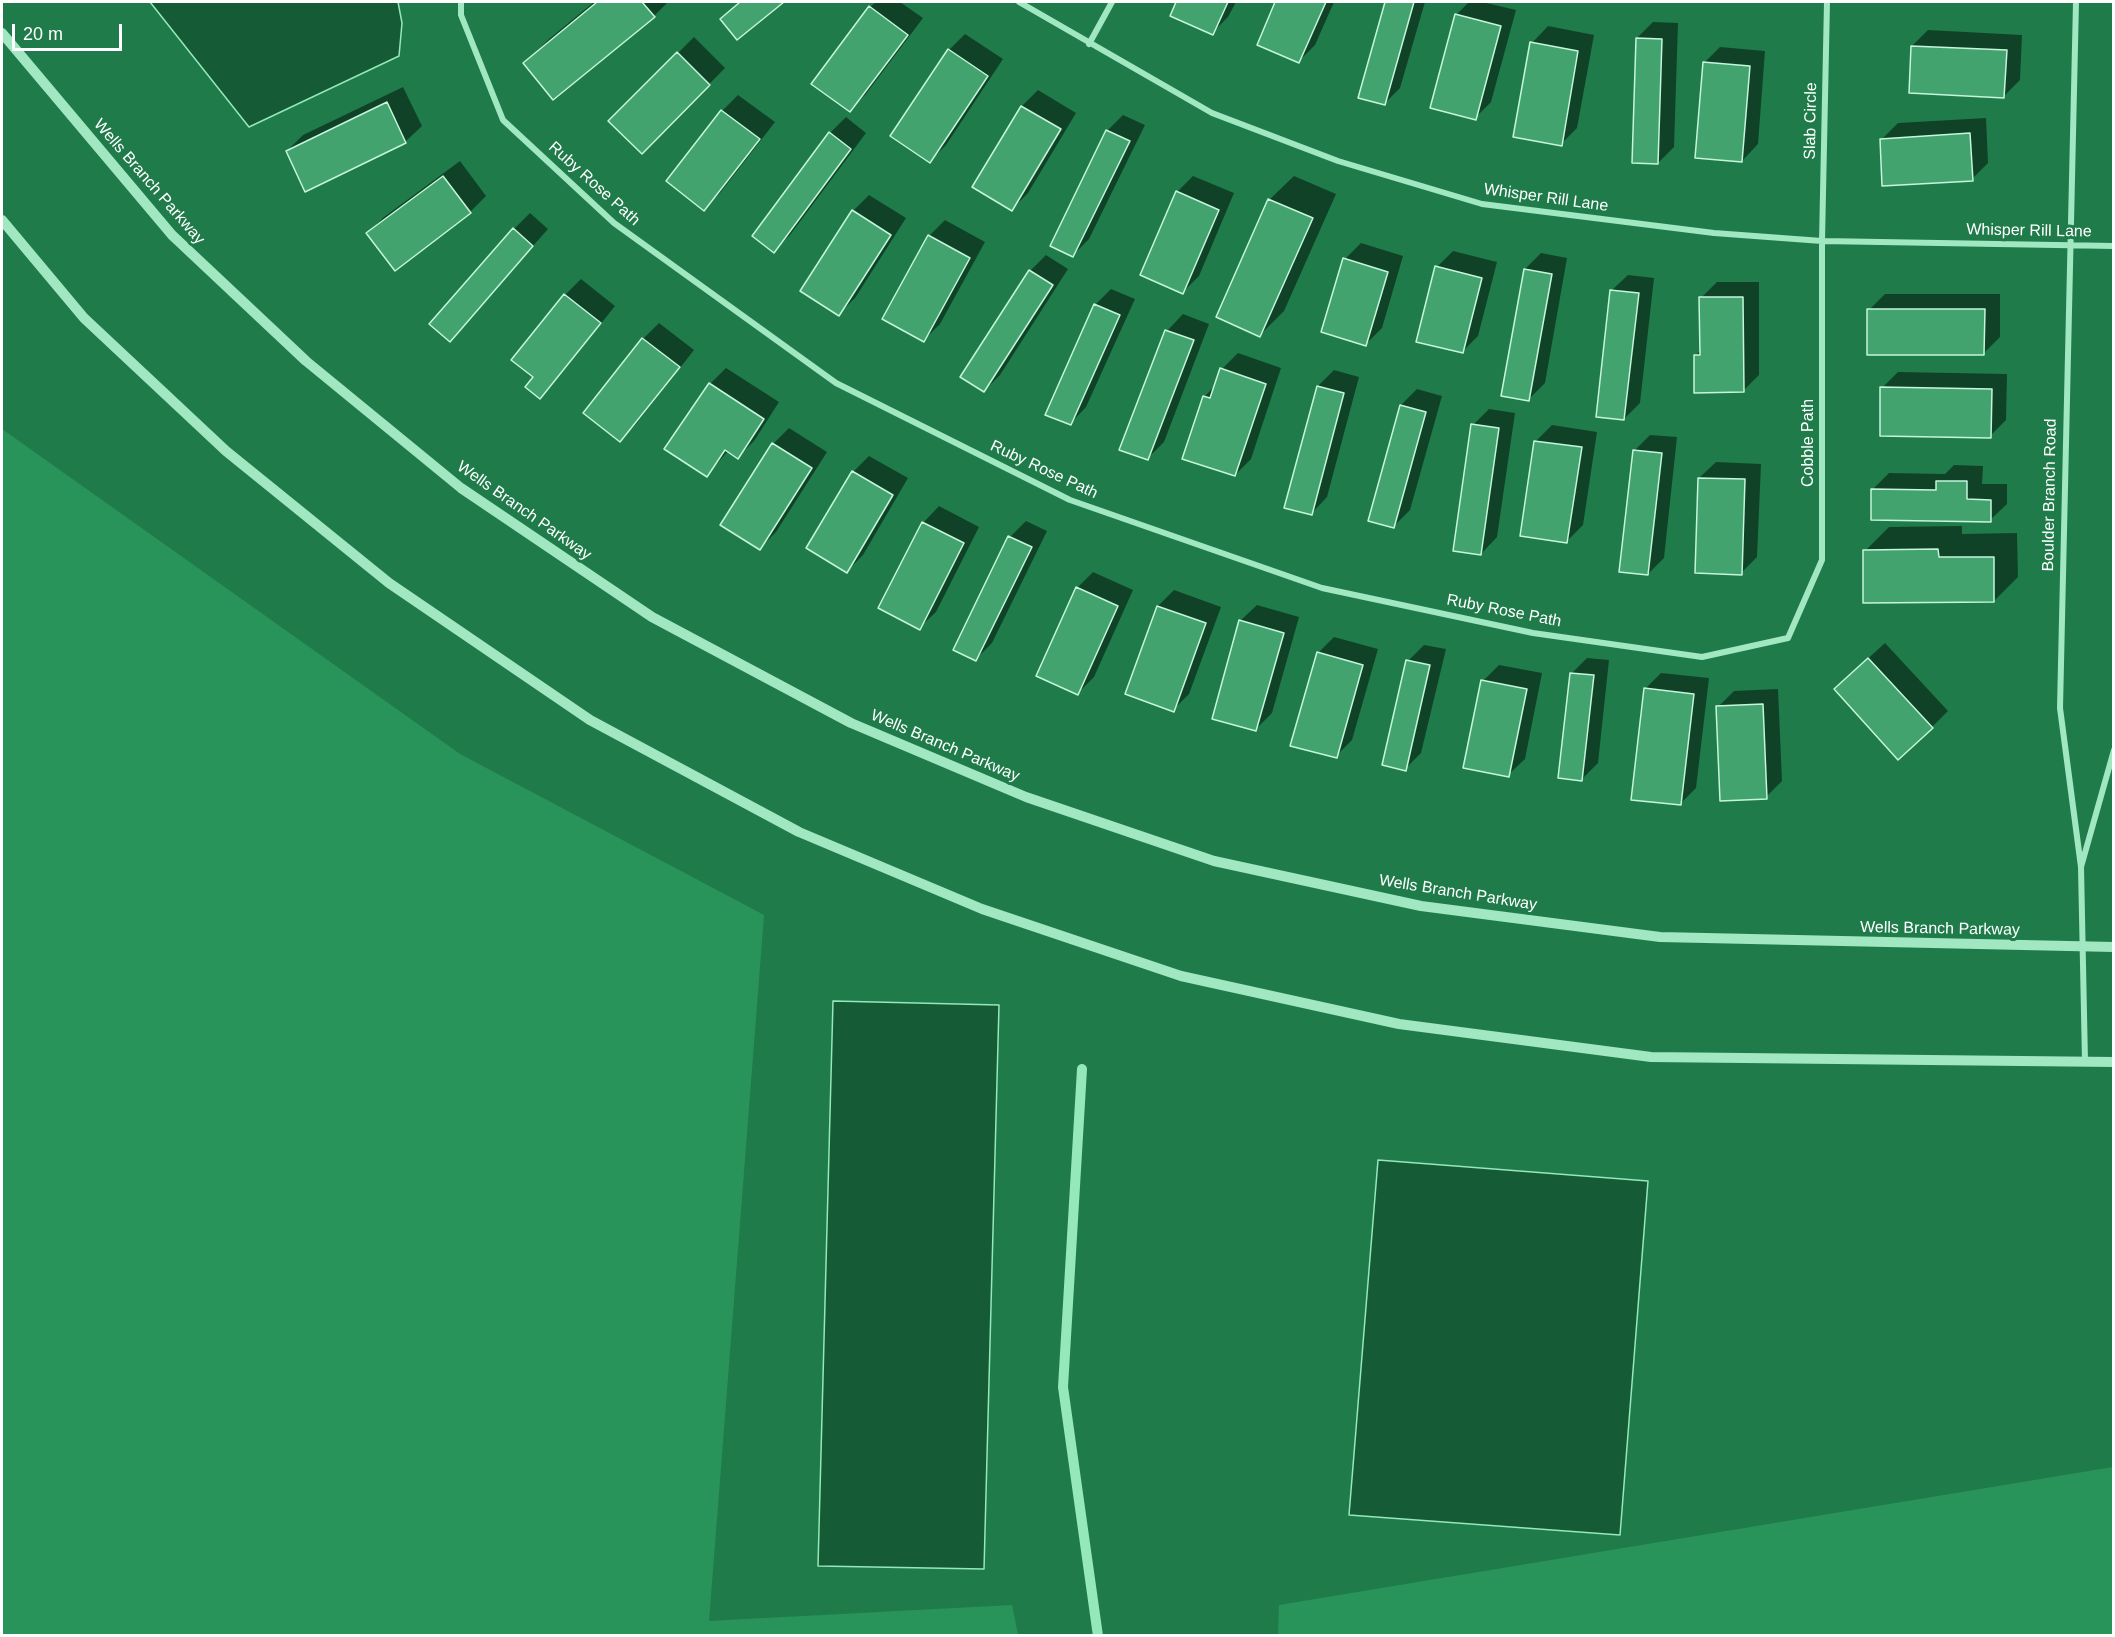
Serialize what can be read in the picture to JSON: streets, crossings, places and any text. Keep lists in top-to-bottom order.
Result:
{
  "streets": {
    "street": [
      "Slab Circle",
      "Wells Branch Parkway",
      "Ruby Rose Path",
      "Whisper Rill Lane",
      "Cobble Path",
      "Boulder Branch Road"
    ]
  },
  "crossings": [
    ["Slab Circle", "Whisper Rill Lane"],
    ["Slab Circle", "Cobble Path"],
    ["Ruby Rose Path", "Cobble Path"],
    ["Whisper Rill Lane", "Cobble Path"],
    ["Whisper Rill Lane", "Boulder Branch Road"]
  ],
  "scale_bar": "20 m"
}
